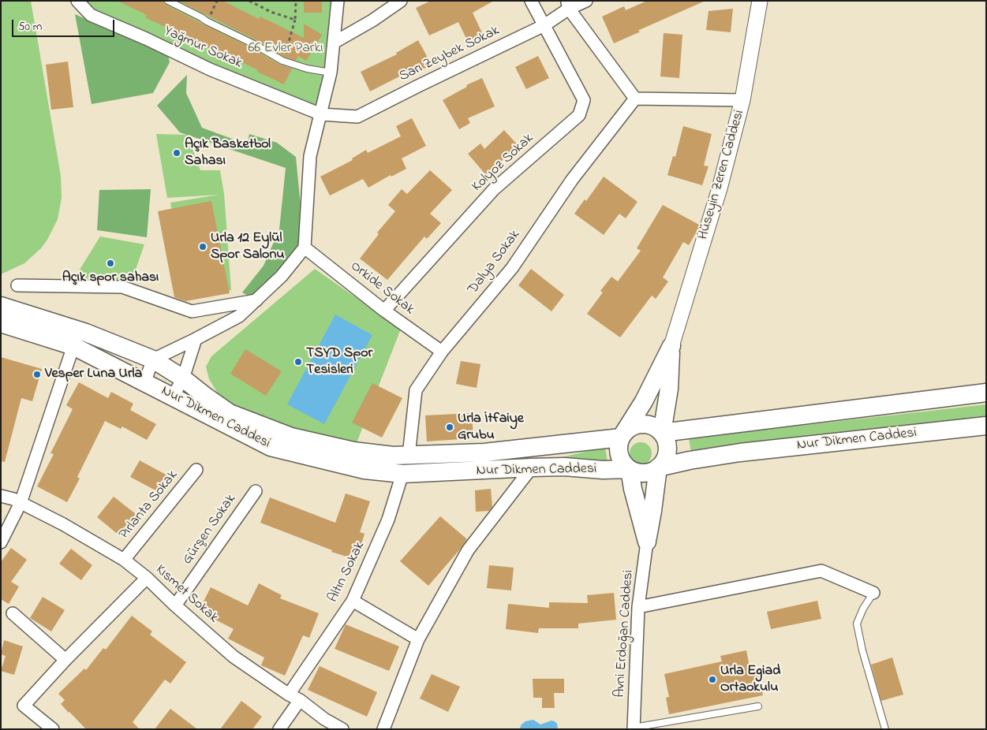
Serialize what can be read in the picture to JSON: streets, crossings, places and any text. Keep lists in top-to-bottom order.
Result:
{
  "streets": {
    "main road": ["Nur Dikmen Caddesi"],
    "street": [
      "Yağmur Sokak",
      "Sarı Zeybek Sokak",
      "Kolyoz Sokak",
      "Hüseyin Zeren Caddesi",
      "Dalya Sokak",
      "Orkide Sokak",
      "Pırlanta Sokak",
      "Gürşen Sokak",
      "Altın Sokak",
      "Kısmet Sokak",
      "Avni Erdoğan Caddesi"
    ]
  },
  "crossings": [
    ["Yağmur Sokak", "Sarı Zeybek Sokak"],
    ["Sarı Zeybek Sokak", "Kolyoz Sokak"],
    ["Kolyoz Sokak", "Orkide Sokak"],
    ["Dalya Sokak", "Orkide Sokak"],
    ["Dalya Sokak", "Nur Dikmen Caddesi"],
    ["Nur Dikmen Caddesi", "Altın Sokak"],
    ["Pırlanta Sokak", "Kısmet Sokak"],
    ["Gürşen Sokak", "Kısmet Sokak"],
    ["Altın Sokak", "Kısmet Sokak"]
  ],
  "parks": ["66 Evler Parkı"],
  "places": [
    "Açık Basketbol Sahası",
    "Urla 12 Eylül Spor Salonu",
    "Açık spor sahası",
    "TSYD Spor Tesisleri",
    "Vesper Luna Urla",
    "Urla İtfaiye Grubu",
    "Urla Egiad Ortaokulu"
  ],
  "scale_bar": "50 m"
}
